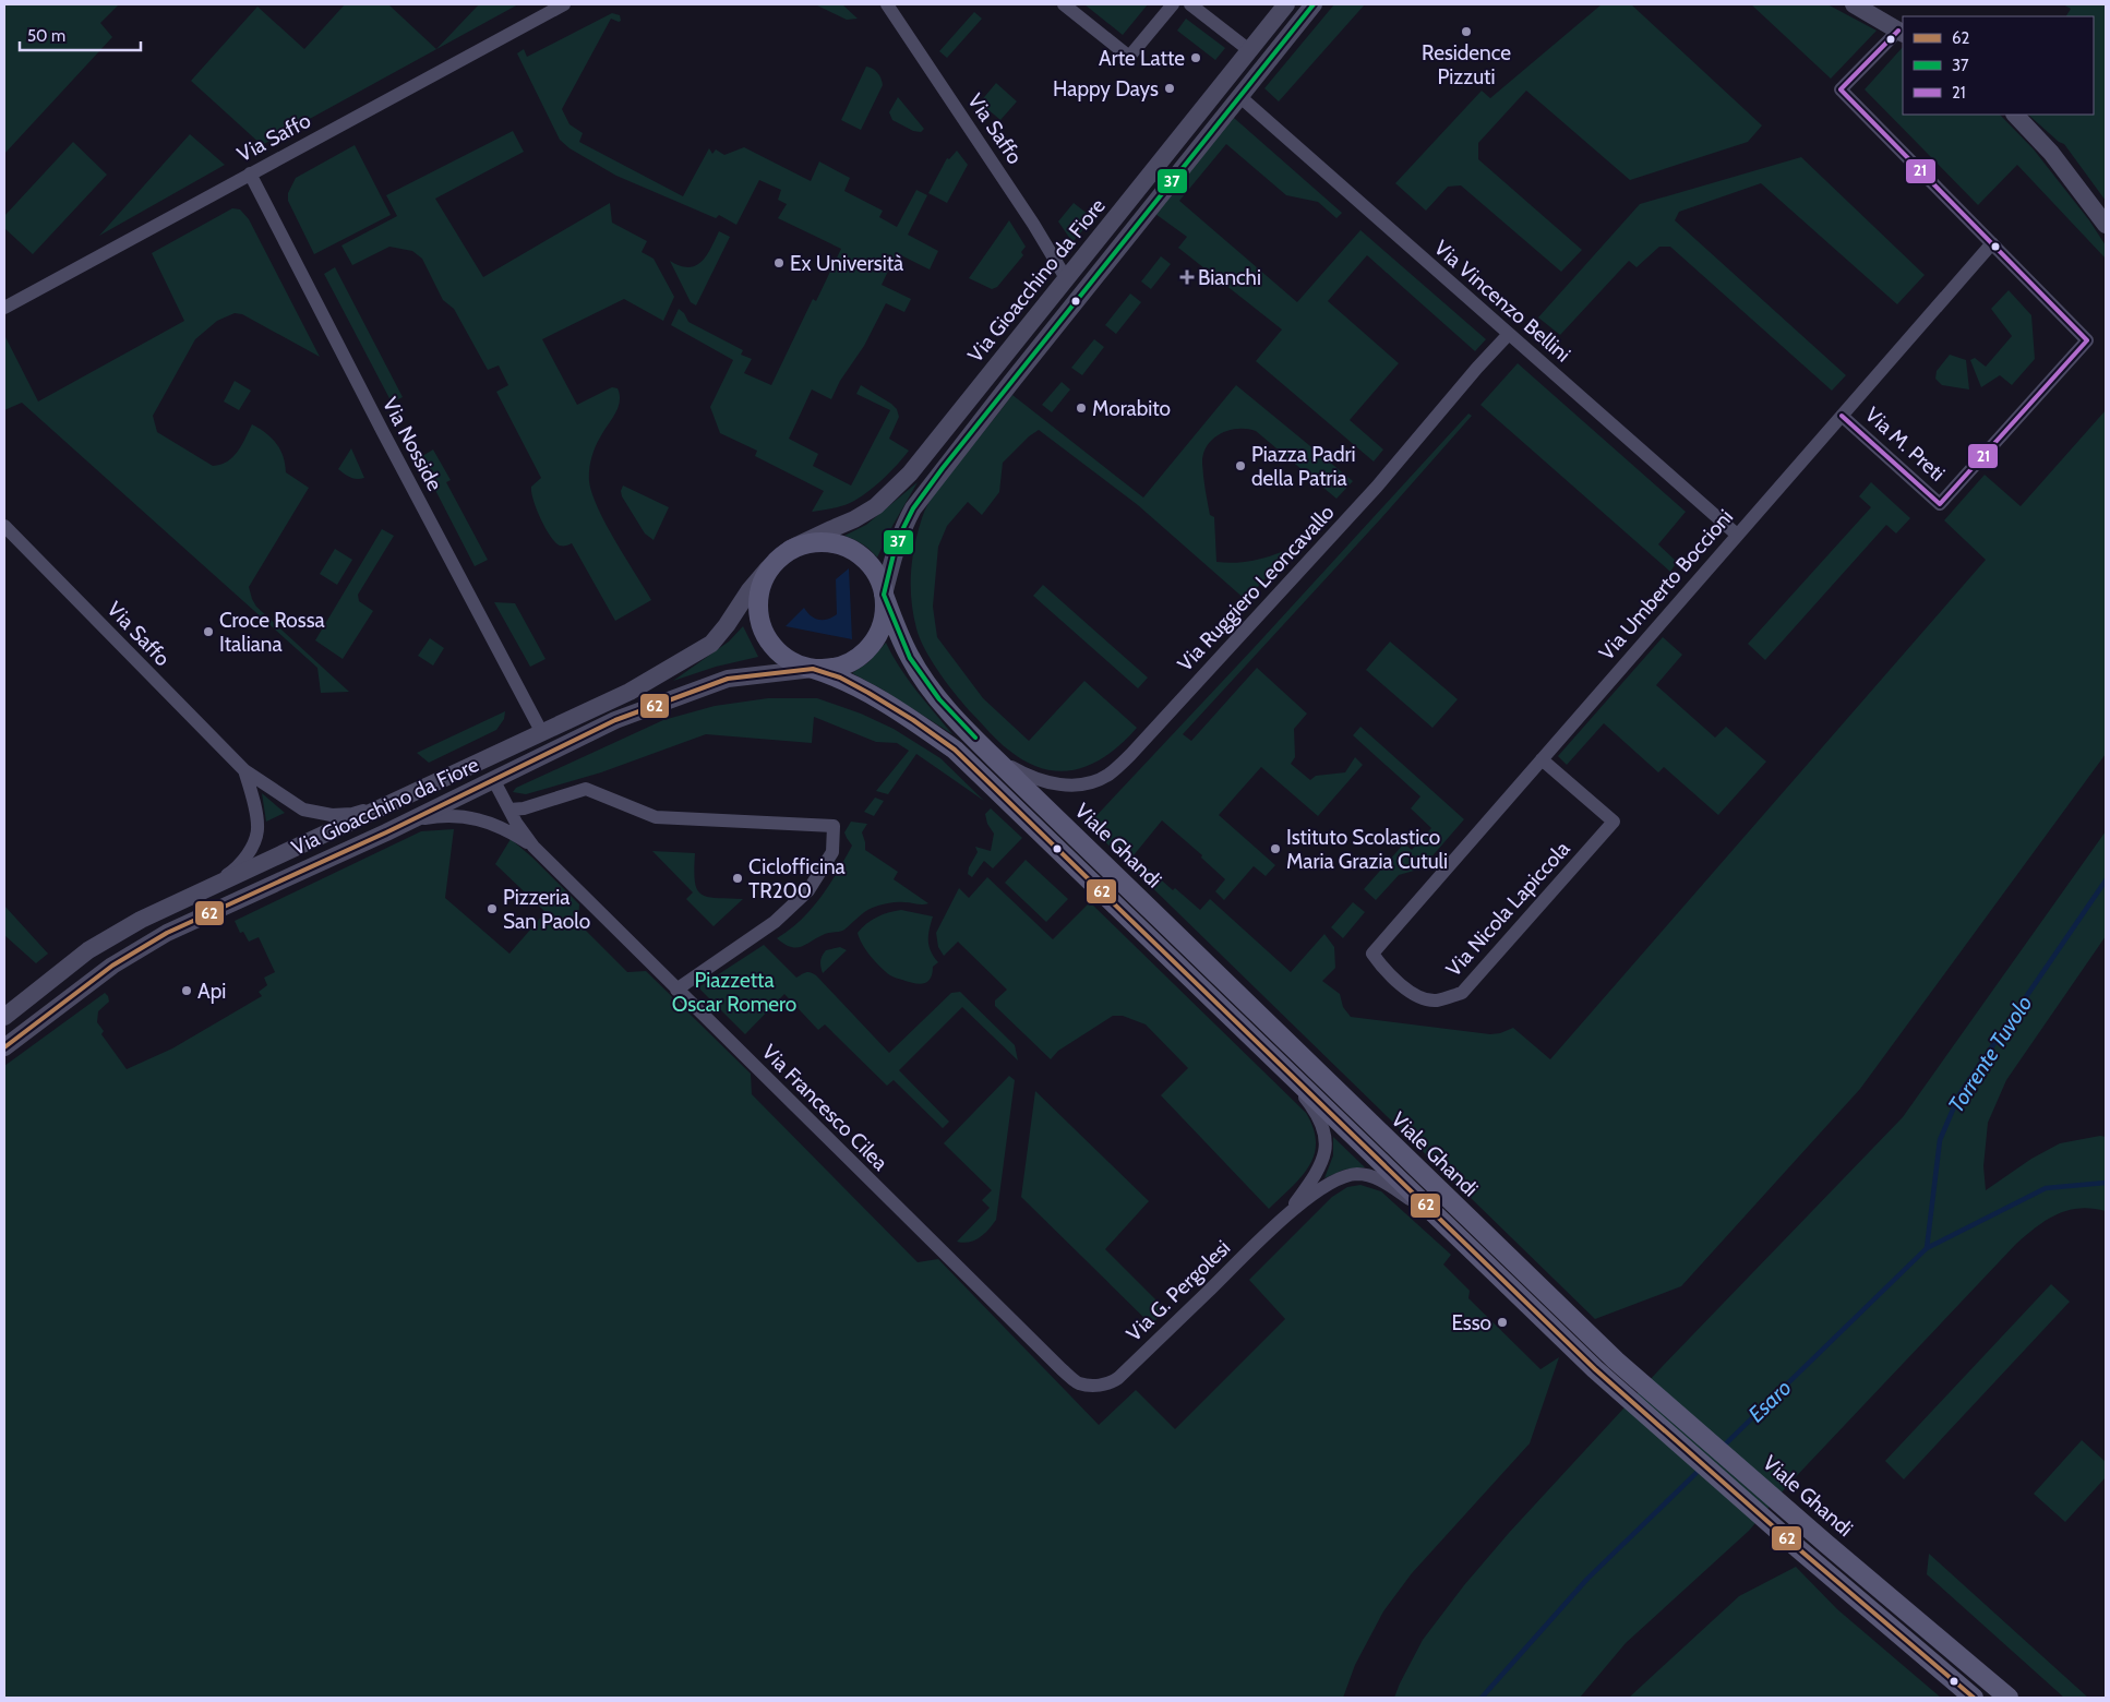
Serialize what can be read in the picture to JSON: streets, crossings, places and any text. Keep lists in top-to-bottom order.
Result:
{
  "streets": {
    "main road": ["Viale Ghandi"],
    "street": [
      "Via Saffo",
      "Via Gioacchino da Fiore",
      "Via Vincenzo Bellini",
      "Via Nosside",
      "Via M. Preti",
      "Via Umberto Boccioni",
      "Via Ruggiero Leoncavallo",
      "Via Nicola Lapiccola",
      "Via Francesco Cilea",
      "Via G. Pergolesi"
    ]
  },
  "crossings": [
    ["Via Saffo", "Via Gioacchino da Fiore"],
    ["Via Saffo", "Via Nosside"],
    ["Via Gioacchino da Fiore", "Via Nosside"],
    ["Via Gioacchino da Fiore", "Viale Ghandi"],
    ["Via Vincenzo Bellini", "Via Umberto Boccioni"],
    ["Via Vincenzo Bellini", "Via Ruggiero Leoncavallo"],
    ["Via M. Preti", "Via Umberto Boccioni"],
    ["Via Umberto Boccioni", "Via Nicola Lapiccola"],
    ["Via Ruggiero Leoncavallo", "Viale Ghandi"],
    ["Via Francesco Cilea", "Via G. Pergolesi"]
  ],
  "water": ["Torrente Tuvolo", "Esaro"],
  "parks": ["Piazzetta Oscar Romero"],
  "places": {
    "other": [
      "Residence Pizzuti",
      "Arte Latte",
      "Happy Days",
      "Ex Università",
      "Morabito",
      "Piazza Padri della Patria",
      "Croce Rossa Italiana",
      "Istituto Scolastico Maria Grazia Cutuli",
      "Ciclofficina TR200",
      "Pizzeria San Paolo",
      "Api",
      "Esso"
    ],
    "health": ["Bianchi"]
  },
  "lines": ["transit line 37", "transit line 21", "transit line 62"],
  "legend": ["62", "37", "21"],
  "scale_bar": "50 m"
}
